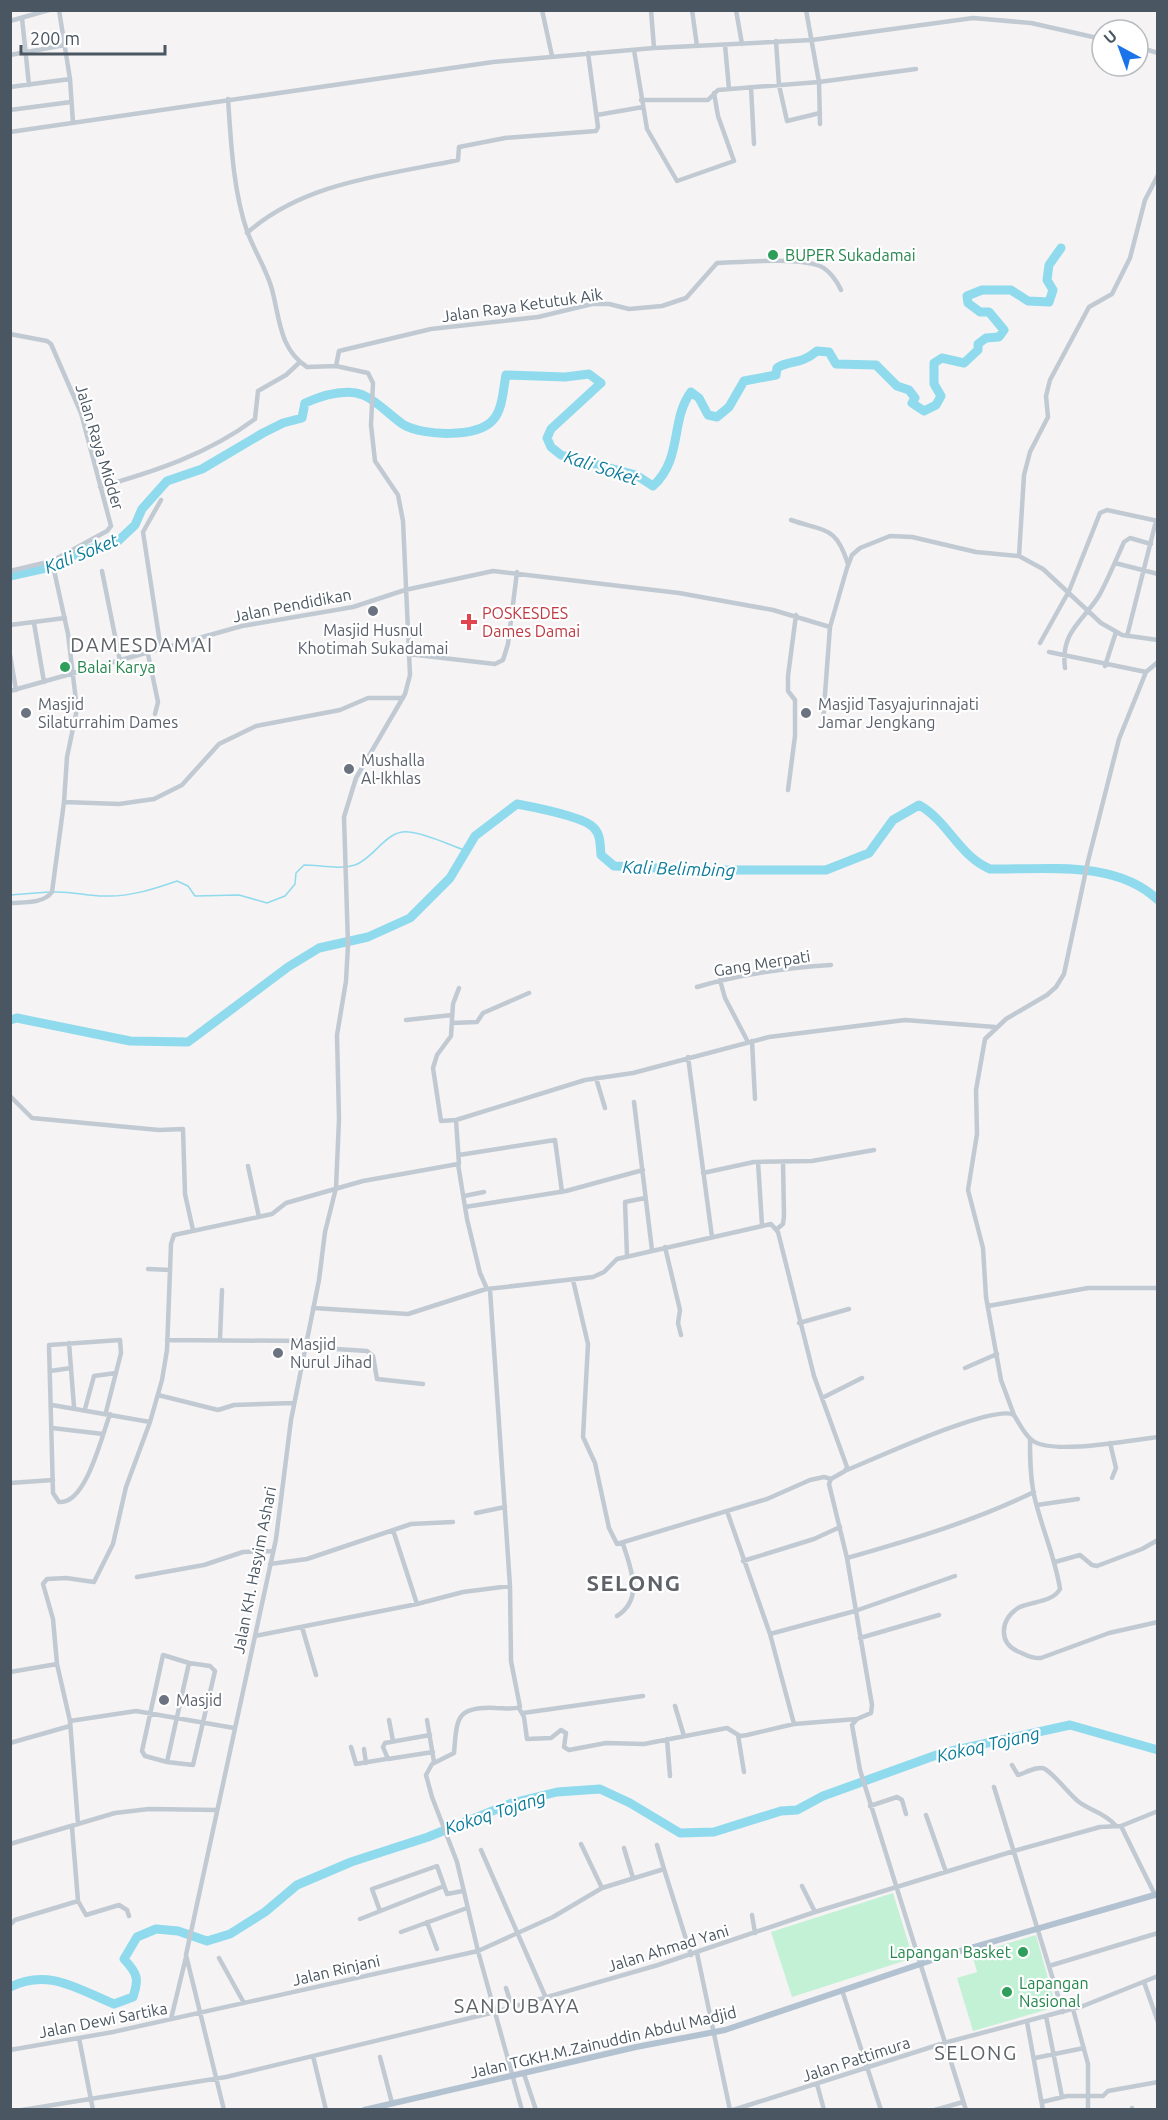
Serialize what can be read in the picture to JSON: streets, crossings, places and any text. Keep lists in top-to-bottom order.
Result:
{
  "streets": {
    "main road": ["Jalan TGKH.M.Zainuddin Abdul Madjid"],
    "street": [
      "Jalan Raya Ketutuk Aik",
      "Jalan Raya Midder",
      "Jalan Pendidikan",
      "Gang Merpati",
      "Jalan KH. Hasyim Ashari",
      "Jalan Ahmad Yani",
      "Jalan Rinjani",
      "Jalan Dewi Sartika",
      "Jalan Pattimura"
    ]
  },
  "crossings": [
    ["Jalan Raya Ketutuk Aik", "Jalan KH. Hasyim Ashari"],
    ["Jalan Pendidikan", "Jalan KH. Hasyim Ashari"],
    ["Jalan KH. Hasyim Ashari", "Jalan Ahmad Yani"],
    ["Jalan KH. Hasyim Ashari", "Jalan Rinjani"],
    ["Jalan KH. Hasyim Ashari", "Jalan Dewi Sartika"],
    ["Jalan Rinjani", "Jalan Dewi Sartika"]
  ],
  "districts": [
    "DAMESDAMAI",
    "SELONG",
    "SANDUBAYA",
    "SELONG"
  ],
  "water": ["Kali Soket", "Kali Belimbing", "Kokoq Tojang"],
  "places": {
    "other": [
      "BUPER Sukadamai",
      "Masjid Husnul Khotimah Sukadamai",
      "Balai Karya",
      "Masjid Silaturrahim Dames",
      "Masjid Tasyajurinnajati Jamar Jengkang",
      "Mushalla Al-Ikhlas",
      "Masjid Nurul Jihad",
      "Masjid",
      "Lapangan Basket",
      "Lapangan Nasional"
    ],
    "health": ["POSKESDES Dames Damai"]
  },
  "scale_bar": "200 m",
  "north": "top left"
}
